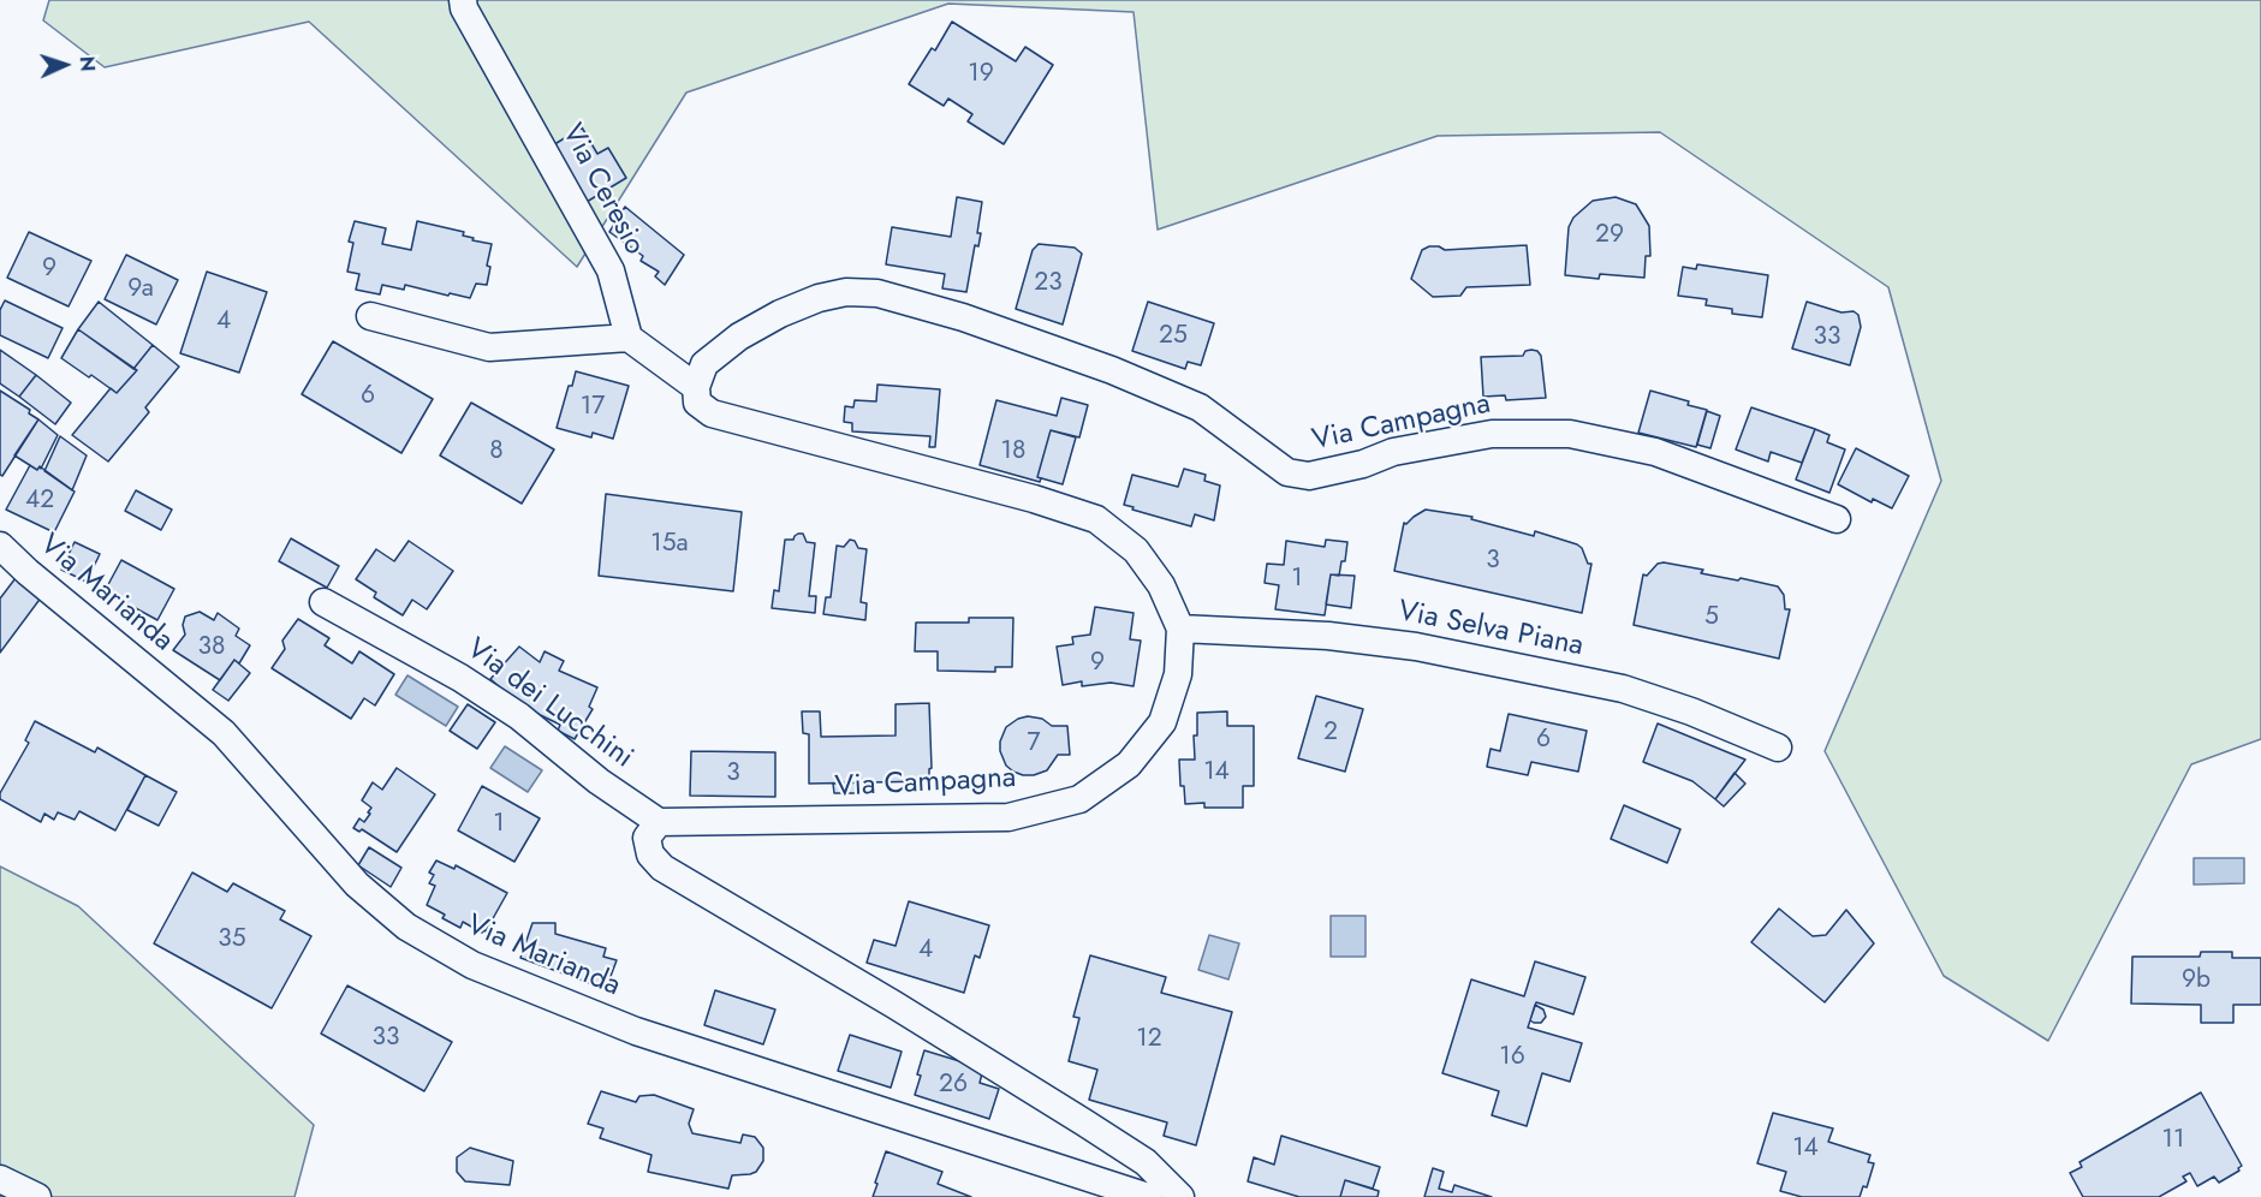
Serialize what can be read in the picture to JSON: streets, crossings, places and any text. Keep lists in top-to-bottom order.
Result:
{
  "streets": {
    "street": [
      "Via Ceresio",
      "Via Campagna",
      "Via Marianda",
      "Via Selva Piana",
      "Via dei Lucchini"
    ]
  },
  "crossings": [
    ["Via Ceresio", "Via Campagna"],
    ["Via Campagna", "Via Selva Piana"],
    ["Via Campagna", "Via dei Lucchini"]
  ],
  "house_numbers": [
    "19",
    "29",
    "9",
    "23",
    "9a",
    "4",
    "25",
    "33",
    "6",
    "17",
    "8",
    "18",
    "42",
    "15a",
    "3",
    "1",
    "5",
    "38",
    "9",
    "2",
    "6",
    "7",
    "14",
    "3",
    "1",
    "35",
    "4",
    "9b",
    "33",
    "12",
    "16",
    "26",
    "11",
    "14"
  ],
  "north": "right"
}
